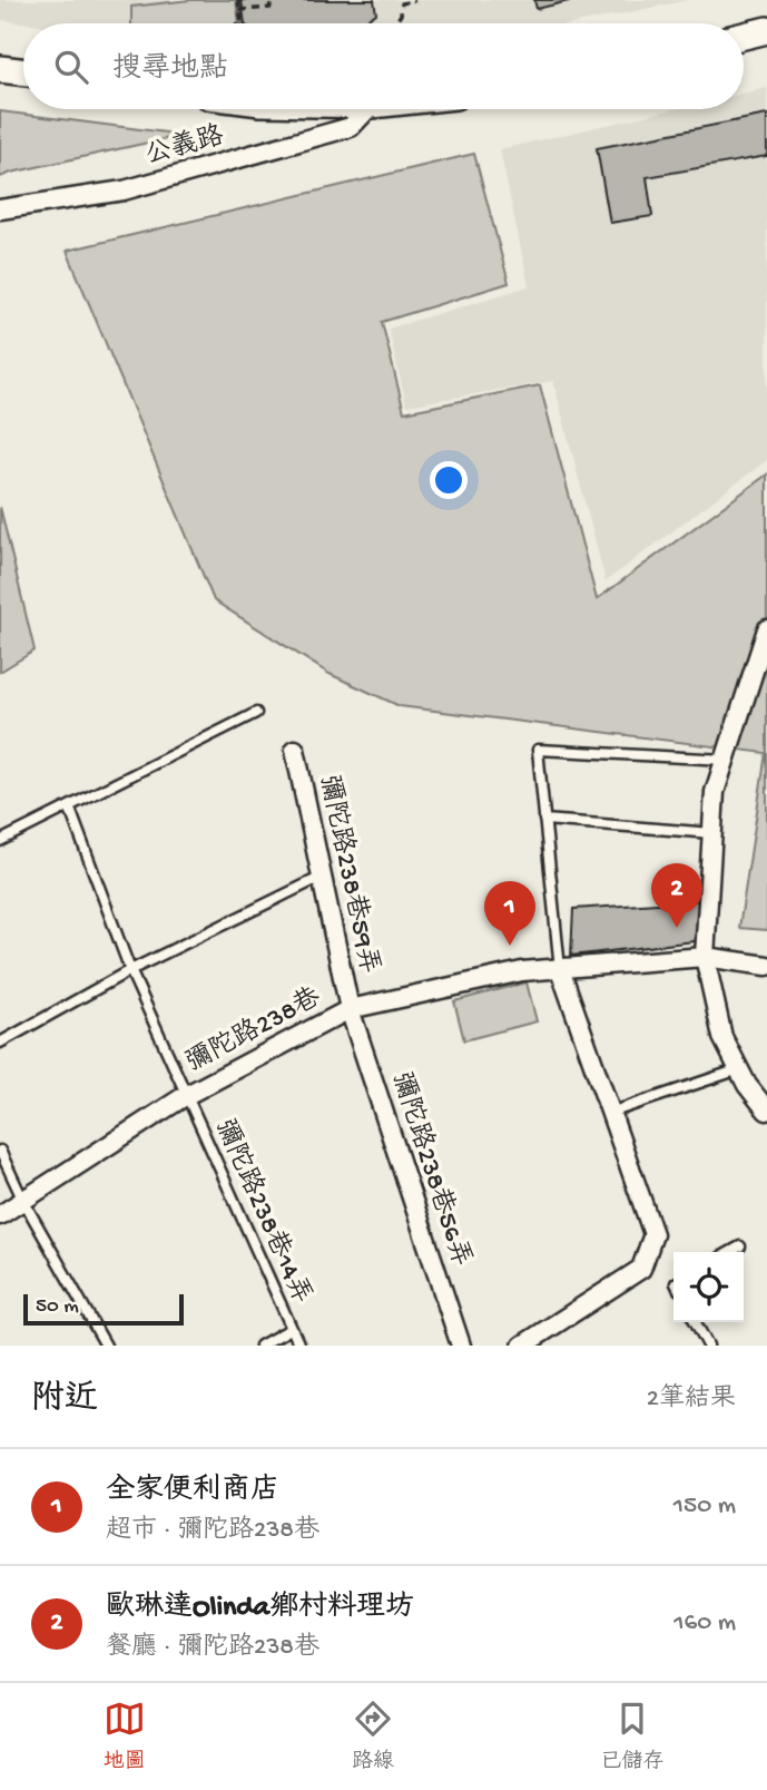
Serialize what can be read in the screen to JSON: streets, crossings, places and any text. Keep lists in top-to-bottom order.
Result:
{
  "streets": {
    "street": [
      "公義路",
      "彌陀路238巷59弄",
      "彌陀路238巷",
      "彌陀路238巷56弄"
    ],
    "lane": ["彌陀路238巷14弄"]
  },
  "crossings": [
    ["彌陀路238巷59弄", "彌陀路238巷"],
    ["彌陀路238巷59弄", "彌陀路238巷56弄"],
    ["彌陀路238巷", "彌陀路238巷56弄"],
    ["彌陀路238巷", "彌陀路238巷14弄"]
  ],
  "scale_bar": "50 m",
  "page": {
    "search": "搜尋地點",
    "pins": ["2", "1"],
    "scale": "50 m",
    "heading": ["附近", "2筆結果"],
    "list": [
      {
        "mark": "1",
        "name": "全家便利商店",
        "note": "超市 · 彌陀路238巷",
        "value": "150 m"
      },
      {
        "mark": "2",
        "name": "歐琳達Olinda鄉村料理坊",
        "note": "餐廳 · 彌陀路238巷",
        "value": "160 m"
      }
    ],
    "nav": ["地圖", "路線", "已儲存"]
  }
}
